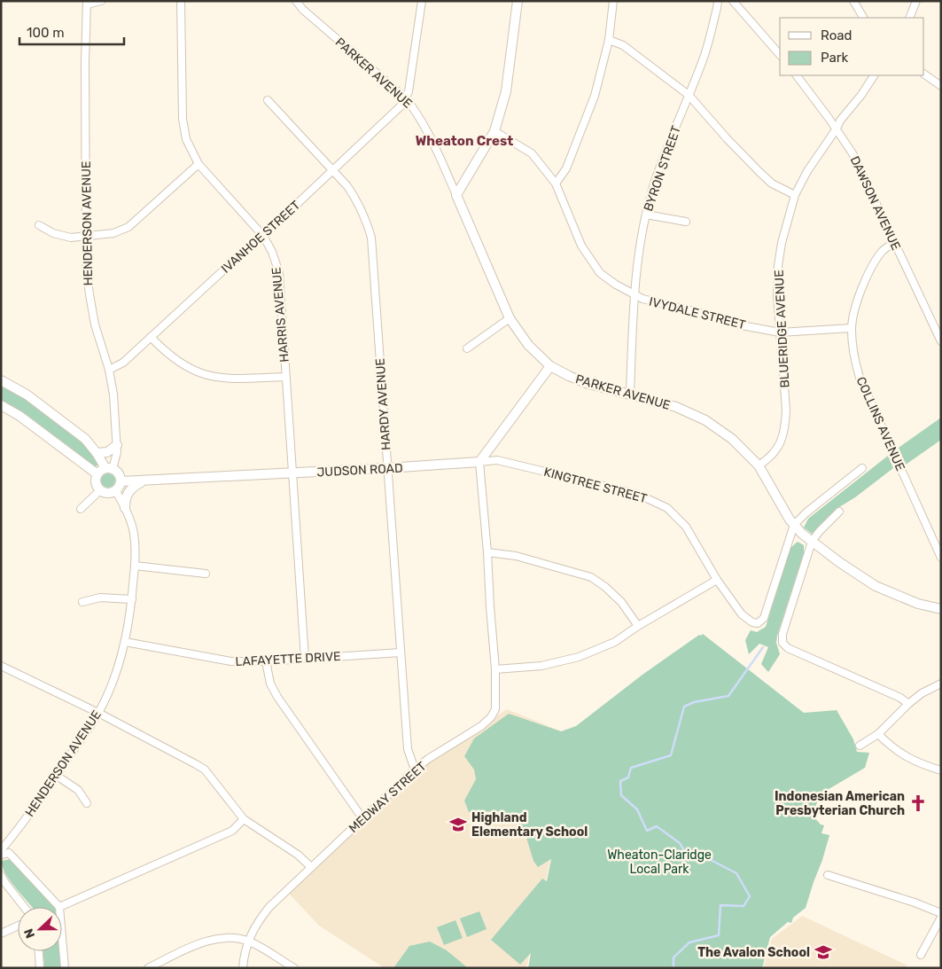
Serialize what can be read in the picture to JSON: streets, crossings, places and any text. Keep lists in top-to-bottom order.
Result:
{
  "streets": {
    "street": [
      "PARKER AVENUE",
      "BYRON STREET",
      "DAWSON AVENUE",
      "HENDERSON AVENUE",
      "IVANHOE STREET",
      "IVYDALE STREET",
      "HARRIS AVENUE",
      "BLUERIDGE AVENUE",
      "HARDY AVENUE",
      "COLLINS AVENUE",
      "JUDSON ROAD",
      "KINGTREE STREET",
      "LAFAYETTE DRIVE",
      "MEDWAY STREET"
    ]
  },
  "crossings": [
    ["PARKER AVENUE", "BYRON STREET"],
    ["PARKER AVENUE", "IVANHOE STREET"],
    ["PARKER AVENUE", "BLUERIDGE AVENUE"],
    ["PARKER AVENUE", "KINGTREE STREET"],
    ["BYRON STREET", "IVYDALE STREET"],
    ["DAWSON AVENUE", "BLUERIDGE AVENUE"],
    ["DAWSON AVENUE", "COLLINS AVENUE"],
    ["HENDERSON AVENUE", "IVANHOE STREET"],
    ["HENDERSON AVENUE", "JUDSON ROAD"],
    ["HENDERSON AVENUE", "LAFAYETTE DRIVE"],
    ["IVANHOE STREET", "HARRIS AVENUE"],
    ["IVANHOE STREET", "HARDY AVENUE"],
    ["IVYDALE STREET", "BLUERIDGE AVENUE"],
    ["IVYDALE STREET", "COLLINS AVENUE"],
    ["HARRIS AVENUE", "JUDSON ROAD"],
    ["HARRIS AVENUE", "LAFAYETTE DRIVE"],
    ["HARDY AVENUE", "JUDSON ROAD"],
    ["HARDY AVENUE", "LAFAYETTE DRIVE"],
    ["HARDY AVENUE", "MEDWAY STREET"],
    ["JUDSON ROAD", "KINGTREE STREET"],
    ["JUDSON ROAD", "MEDWAY STREET"],
    ["KINGTREE STREET", "MEDWAY STREET"]
  ],
  "districts": ["Wheaton Crest"],
  "parks": ["Wheaton-Claridge Local Park"],
  "places": {
    "church": ["Indonesian American Presbyterian Church"],
    "school or university": ["Highland Elementary School", "The Avalon School"]
  },
  "legend": ["Road", "Park"],
  "scale_bar": "100 m",
  "north": "left"
}
